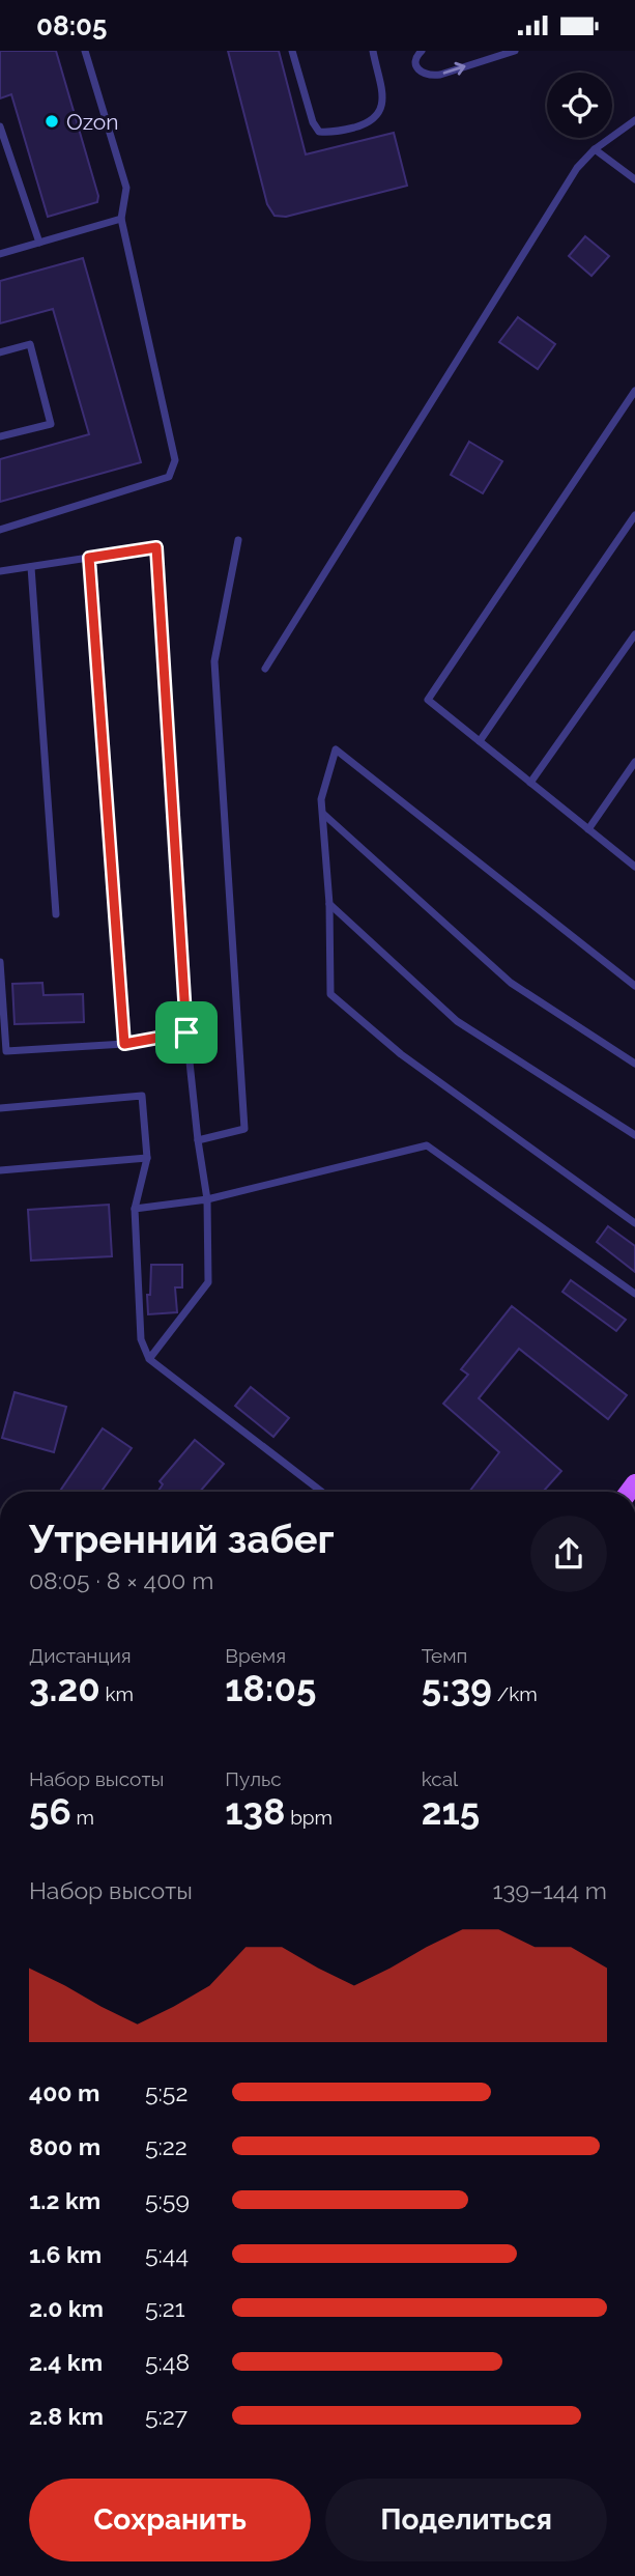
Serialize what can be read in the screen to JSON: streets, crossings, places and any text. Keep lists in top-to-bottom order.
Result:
{
  "places": ["Ozon"],
  "page": {
    "status": "08:05",
    "heading": ["Утренний забег", "08:05 · 8 × 400 m"],
    "stats": [
      ["Дистанция", "3.20 km"],
      ["Время", "18:05"],
      ["Темп", "5:39 /km"],
      ["Набор высоты", "56 m"],
      ["Пульс", "138 bpm"],
      ["kcal", "215"]
    ],
    "chart": ["Набор высоты", "139–144 m"],
    "list": [
      {
        "name": "400 m",
        "note": "5:52"
      },
      {
        "name": "800 m",
        "note": "5:22"
      },
      {
        "name": "1.2 km",
        "note": "5:59"
      },
      {
        "name": "1.6 km",
        "note": "5:44"
      },
      {
        "name": "2.0 km",
        "note": "5:21"
      },
      {
        "name": "2.4 km",
        "note": "5:48"
      },
      {
        "name": "2.8 km",
        "note": "5:27"
      }
    ],
    "buttons": ["Сохранить", "Поделиться"]
  }
}
